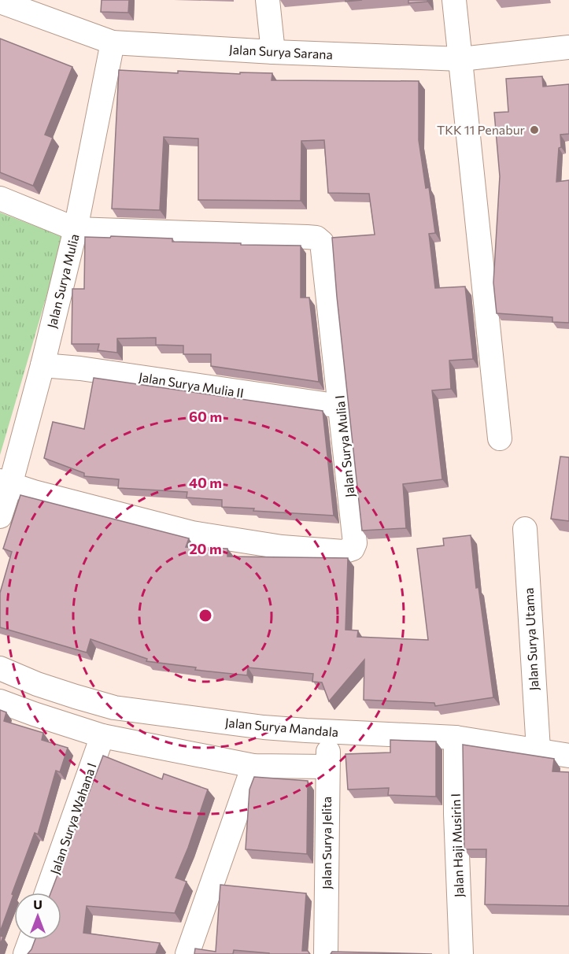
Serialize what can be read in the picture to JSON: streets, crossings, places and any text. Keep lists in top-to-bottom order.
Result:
{
  "streets": {
    "street": [
      "Jalan Surya Sarana",
      "Jalan Surya Mulia",
      "Jalan Surya Mulia II",
      "Jalan Surya Mulia I",
      "Jalan Surya Utama",
      "Jalan Surya Mandala",
      "Jalan Surya Wahana I",
      "Jalan Surya Jelita",
      "Jalan Haji Musirin I"
    ]
  },
  "crossings": [
    ["Jalan Surya Sarana", "Jalan Surya Mulia"],
    ["Jalan Surya Mulia", "Jalan Surya Mulia II"],
    ["Jalan Surya Mulia", "Jalan Surya Mulia I"],
    ["Jalan Surya Mulia II", "Jalan Surya Mulia I"],
    ["Jalan Surya Utama", "Jalan Surya Mandala"],
    ["Jalan Surya Mandala", "Jalan Surya Jelita"],
    ["Jalan Surya Mandala", "Jalan Haji Musirin I"]
  ],
  "places": ["TKK 11 Penabur"],
  "north": "top",
  "rings": ["60 m", "40 m", "20 m"]
}
